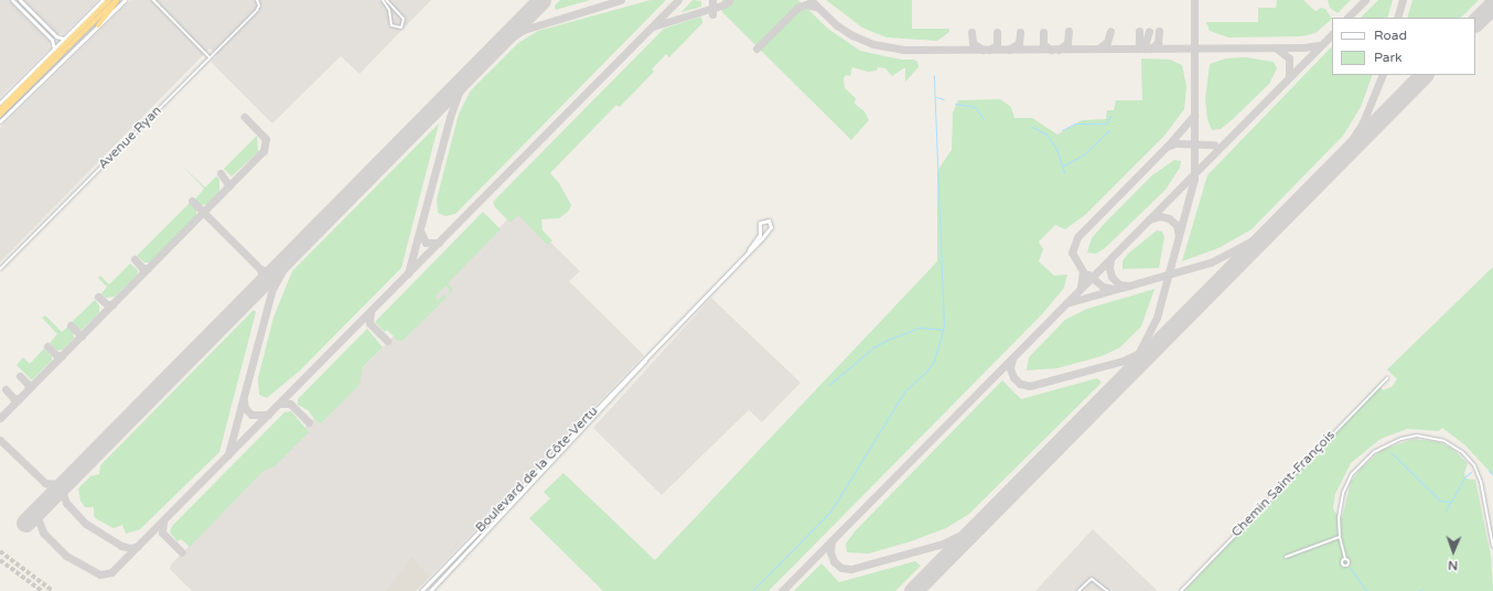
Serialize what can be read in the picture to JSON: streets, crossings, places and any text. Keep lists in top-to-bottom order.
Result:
{
  "streets": {
    "street": ["Avenue Ryan", "Boulevard de la Côte-Vertu", "Chemin Saint-François"]
  },
  "legend": ["Road", "Park"],
  "north": "bottom"
}
